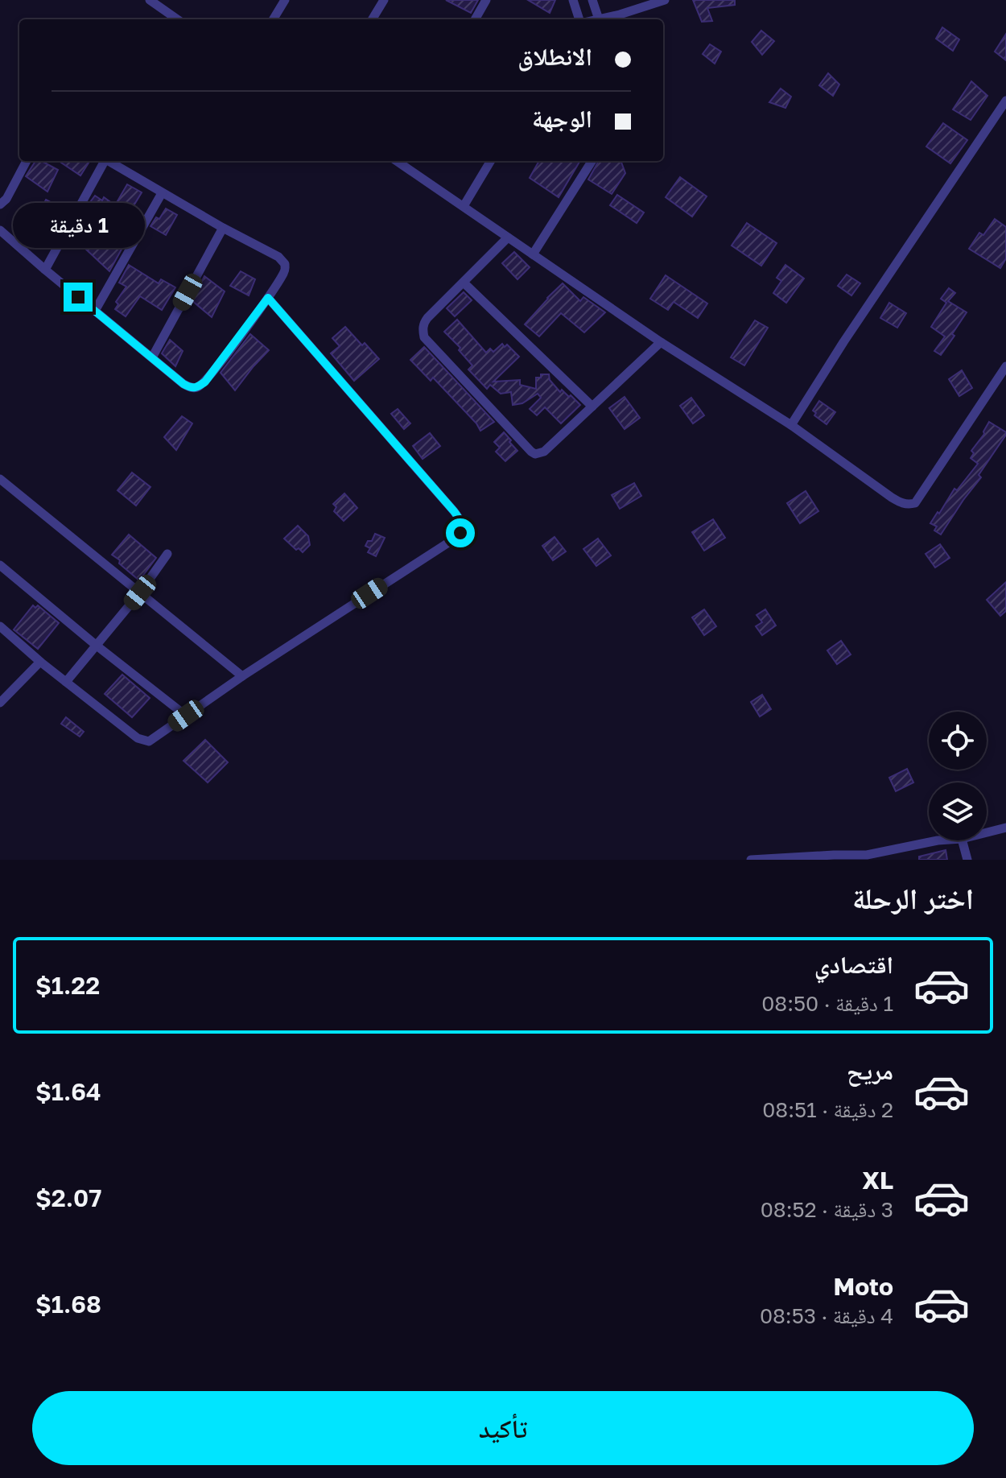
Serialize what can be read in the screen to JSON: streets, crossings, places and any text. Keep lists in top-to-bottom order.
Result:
{
  "page": {
    "banner": ["الانطلاق", "الوجهة"],
    "bubble": "1 دقيقة",
    "heading": "اختر الرحلة",
    "list": [
      {
        "name": "اقتصادي",
        "note": "1 دقيقة · 08:50",
        "value": "$1.22"
      },
      {
        "name": "مريح",
        "note": "2 دقيقة · 08:51",
        "value": "$1.64"
      },
      {
        "name": "XL",
        "note": "3 دقيقة · 08:52",
        "value": "$2.07"
      },
      {
        "name": "Moto",
        "note": "4 دقيقة · 08:53",
        "value": "$1.68"
      }
    ],
    "buttons": "تأكيد"
  }
}
